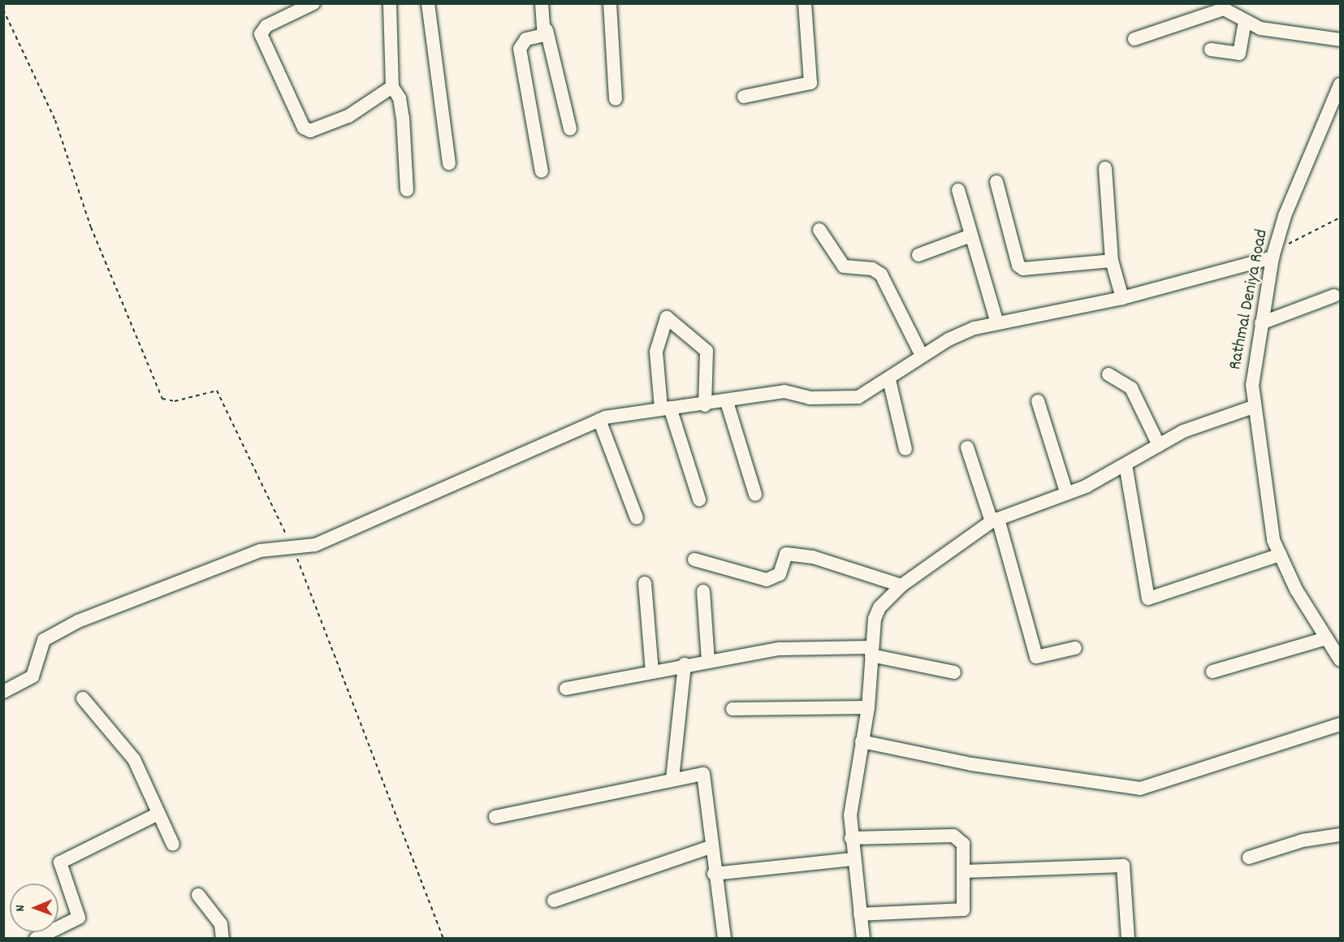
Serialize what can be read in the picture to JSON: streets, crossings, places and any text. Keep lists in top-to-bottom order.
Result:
{
  "streets": {
    "street": ["Rathmal Deniya Road"]
  },
  "north": "left"
}
